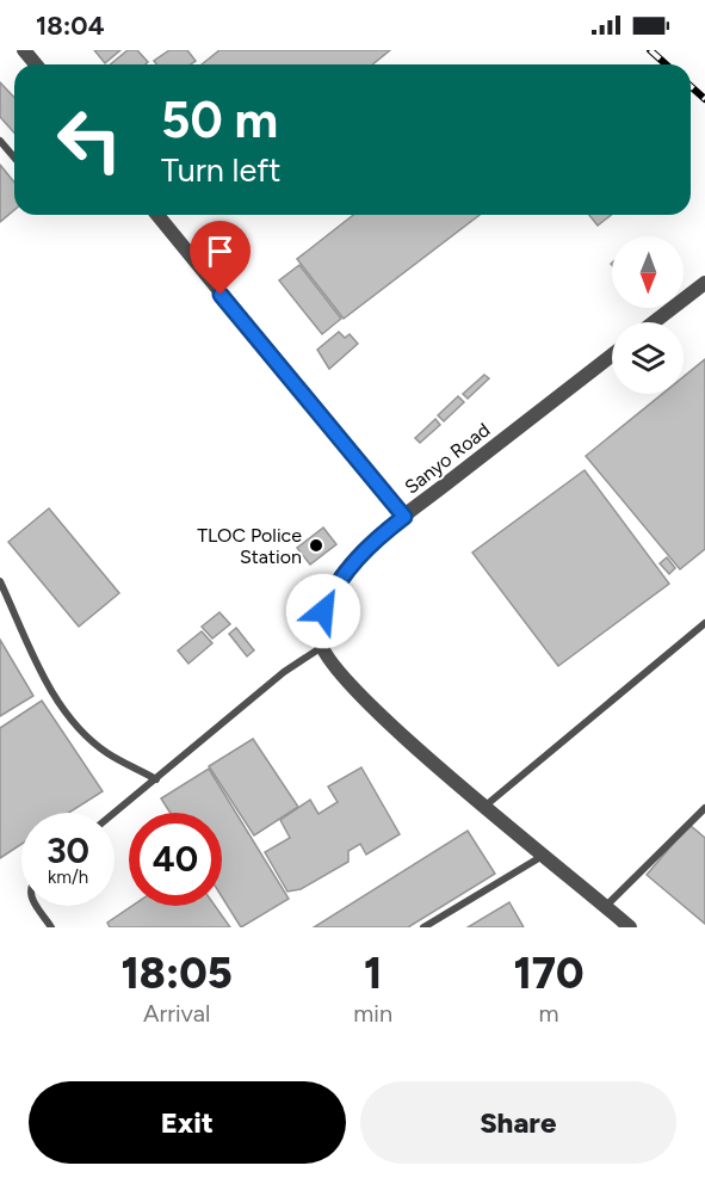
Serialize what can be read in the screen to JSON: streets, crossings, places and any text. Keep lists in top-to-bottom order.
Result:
{
  "streets": {
    "street": ["Sanyo Road"]
  },
  "places": ["TLOC Police Station"],
  "north": "bottom",
  "page": {
    "status": "18:04",
    "turn": ["50 m", "Turn left"],
    "speed": "30 km/h",
    "limit": "40",
    "eta": [
      "18:05",
      "Arrival",
      "1",
      "min",
      "170",
      "m"
    ],
    "buttons": ["Exit", "Share"]
  }
}
